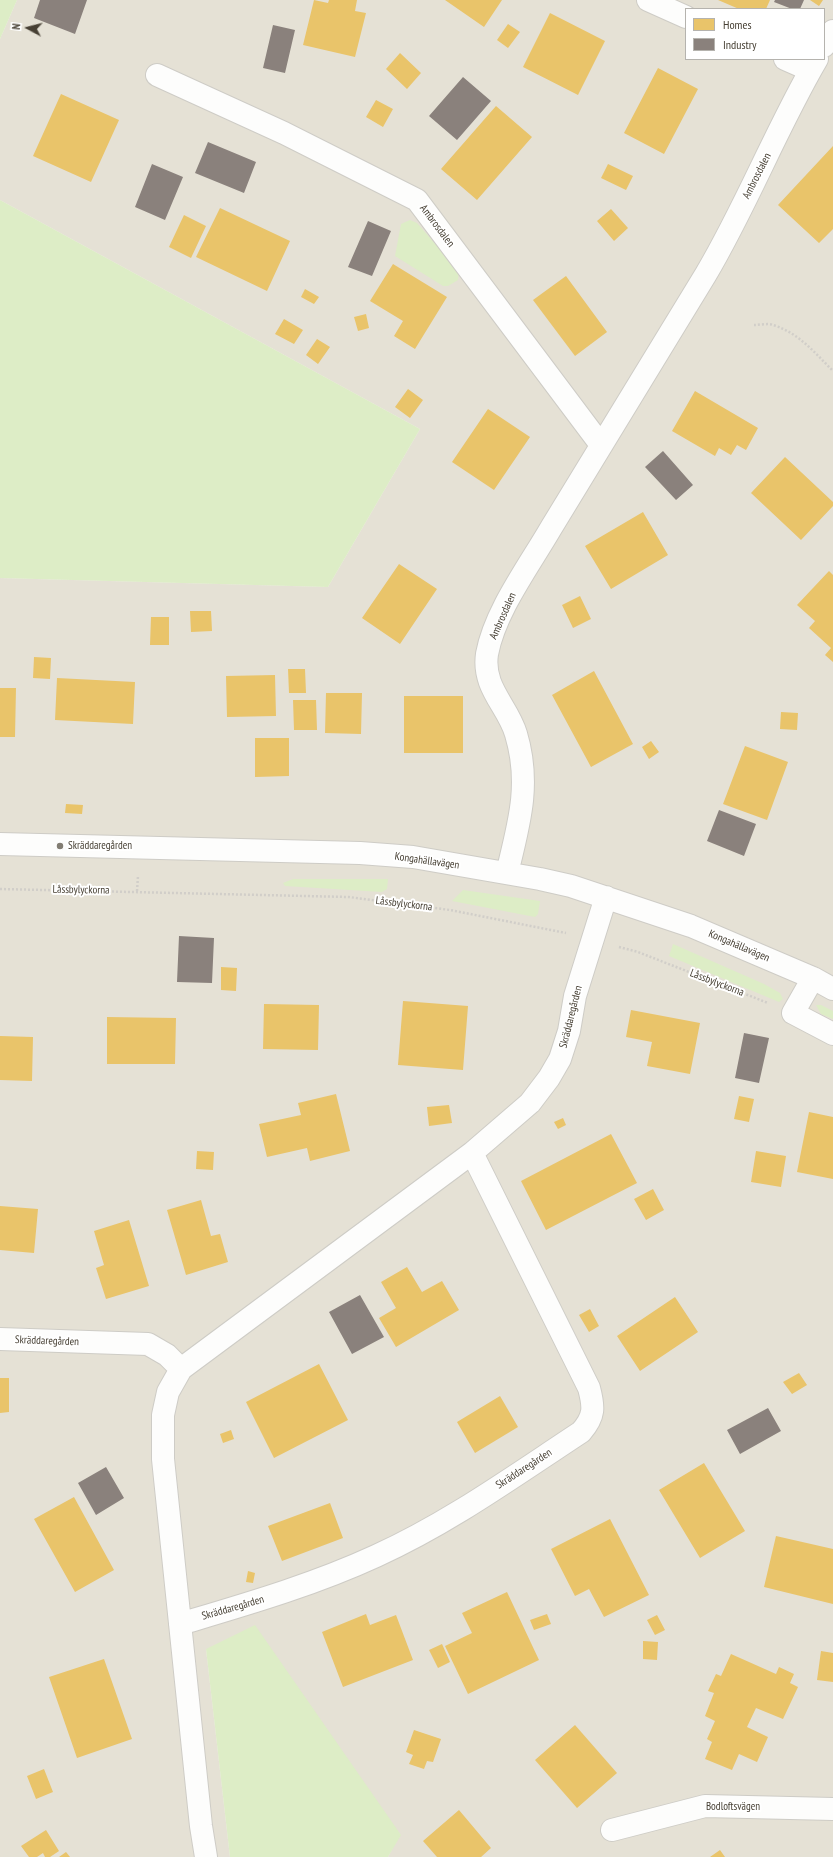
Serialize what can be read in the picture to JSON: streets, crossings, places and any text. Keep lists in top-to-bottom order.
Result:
{
  "streets": {
    "street": [
      "Ambrosdalen",
      "Kongahällavägen",
      "Skräddaregården",
      "Bodloftsvägen"
    ],
    "path": ["Låssbylyckorna"]
  },
  "crossings": [
    ["Ambrosdalen", "Kongahällavägen"],
    ["Kongahällavägen", "Skräddaregården"],
    ["Låssbylyckorna", "Skräddaregården"]
  ],
  "places": ["Skräddaregården"],
  "legend": ["Homes", "Industry"],
  "north": "left"
}
